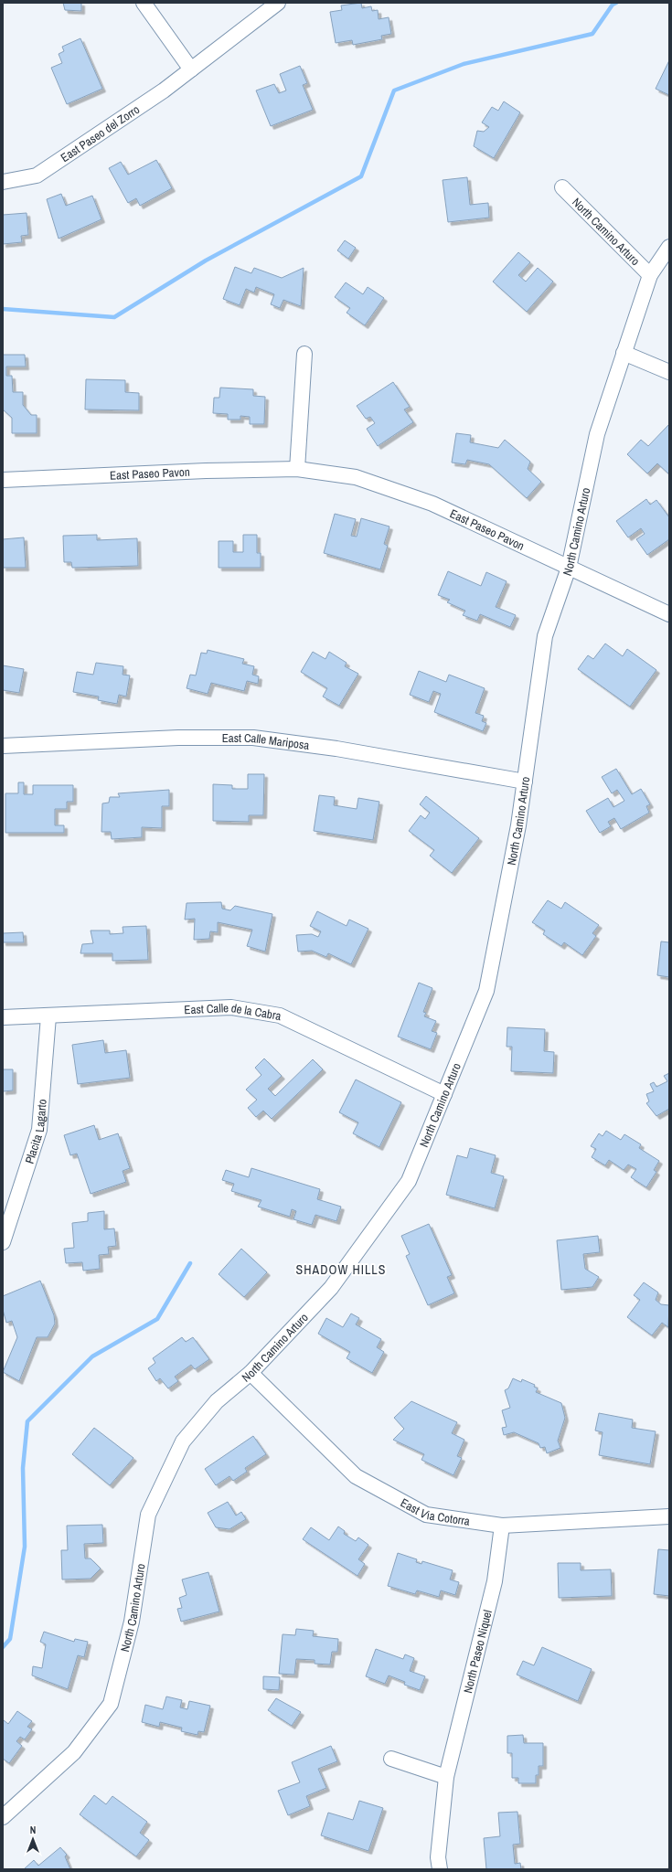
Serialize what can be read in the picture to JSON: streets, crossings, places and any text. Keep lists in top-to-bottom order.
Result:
{
  "streets": {
    "street": [
      "East Paseo del Zorro",
      "North Camino Arturo",
      "East Paseo Pavon",
      "East Calle Mariposa",
      "East Calle de la Cabra",
      "Placita Lagarto",
      "East Via Cotorra",
      "North Paseo Niquel"
    ]
  },
  "crossings": [
    ["North Camino Arturo", "East Paseo Pavon"],
    ["North Camino Arturo", "East Calle Mariposa"],
    ["North Camino Arturo", "East Calle de la Cabra"],
    ["North Camino Arturo", "East Via Cotorra"],
    ["East Calle de la Cabra", "Placita Lagarto"],
    ["East Via Cotorra", "North Paseo Niquel"]
  ],
  "districts": ["SHADOW HILLS"],
  "north": "top"
}
